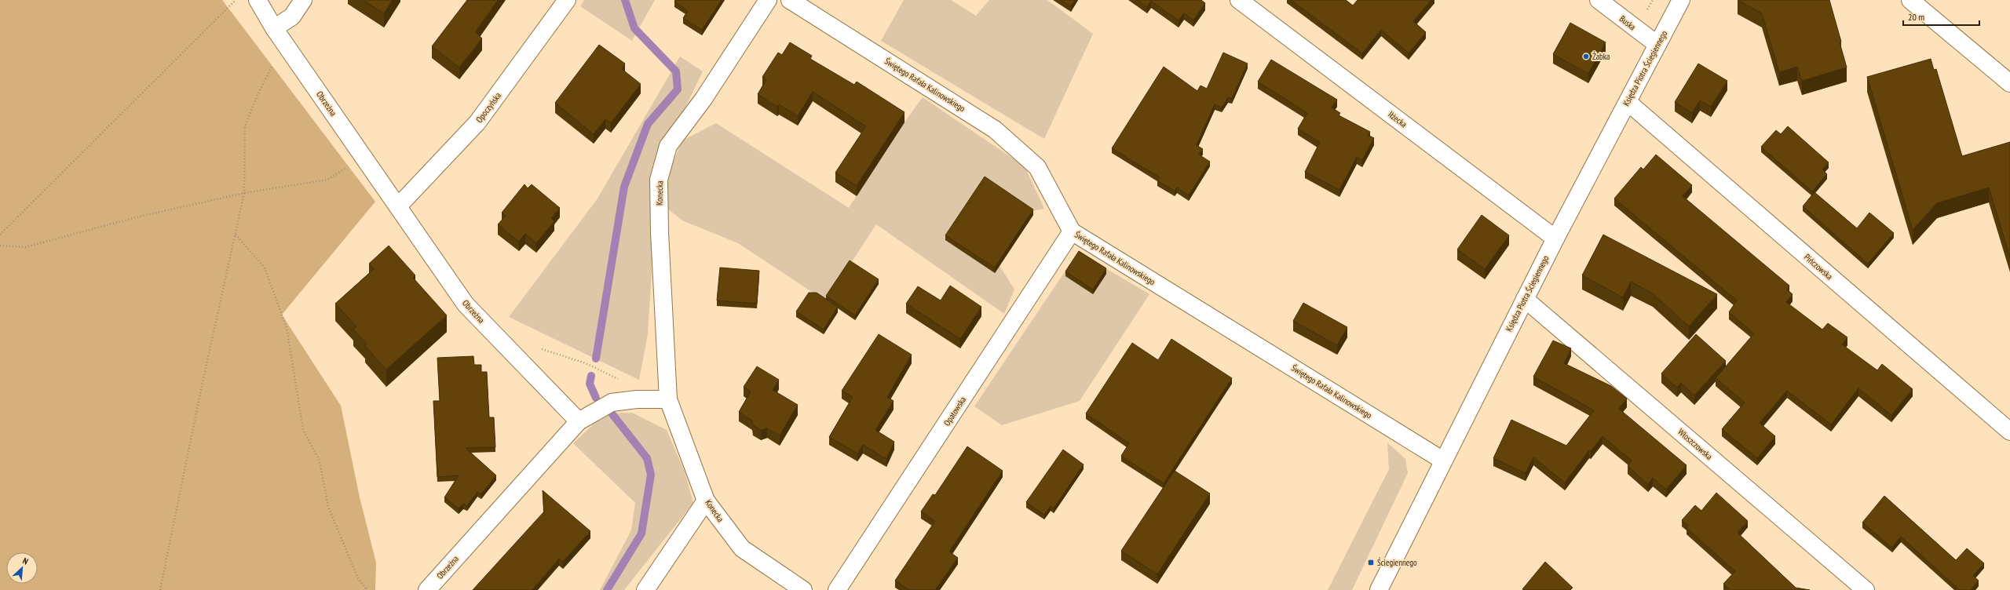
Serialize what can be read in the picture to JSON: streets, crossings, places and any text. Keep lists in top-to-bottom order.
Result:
{
  "streets": {
    "street": [
      "Buska",
      "Księdza Piotra Ściegiennego",
      "Świętego Rafała Kalinowskiego",
      "Obrzeżna",
      "Opoczyńska",
      "Iłżecka",
      "Konecka",
      "Pińczowska",
      "Opatowska",
      "Włoszczowska"
    ]
  },
  "crossings": [
    ["Buska", "Księdza Piotra Ściegiennego"],
    ["Księdza Piotra Ściegiennego", "Świętego Rafała Kalinowskiego"],
    ["Księdza Piotra Ściegiennego", "Iłżecka"],
    ["Księdza Piotra Ściegiennego", "Pińczowska"],
    ["Księdza Piotra Ściegiennego", "Włoszczowska"],
    ["Świętego Rafała Kalinowskiego", "Opatowska"],
    ["Obrzeżna", "Opoczyńska"]
  ],
  "places": {
    "other": ["Żabka"],
    "transit": ["Ściegiennego"]
  },
  "scale_bar": "20 m",
  "north": "top right"
}
